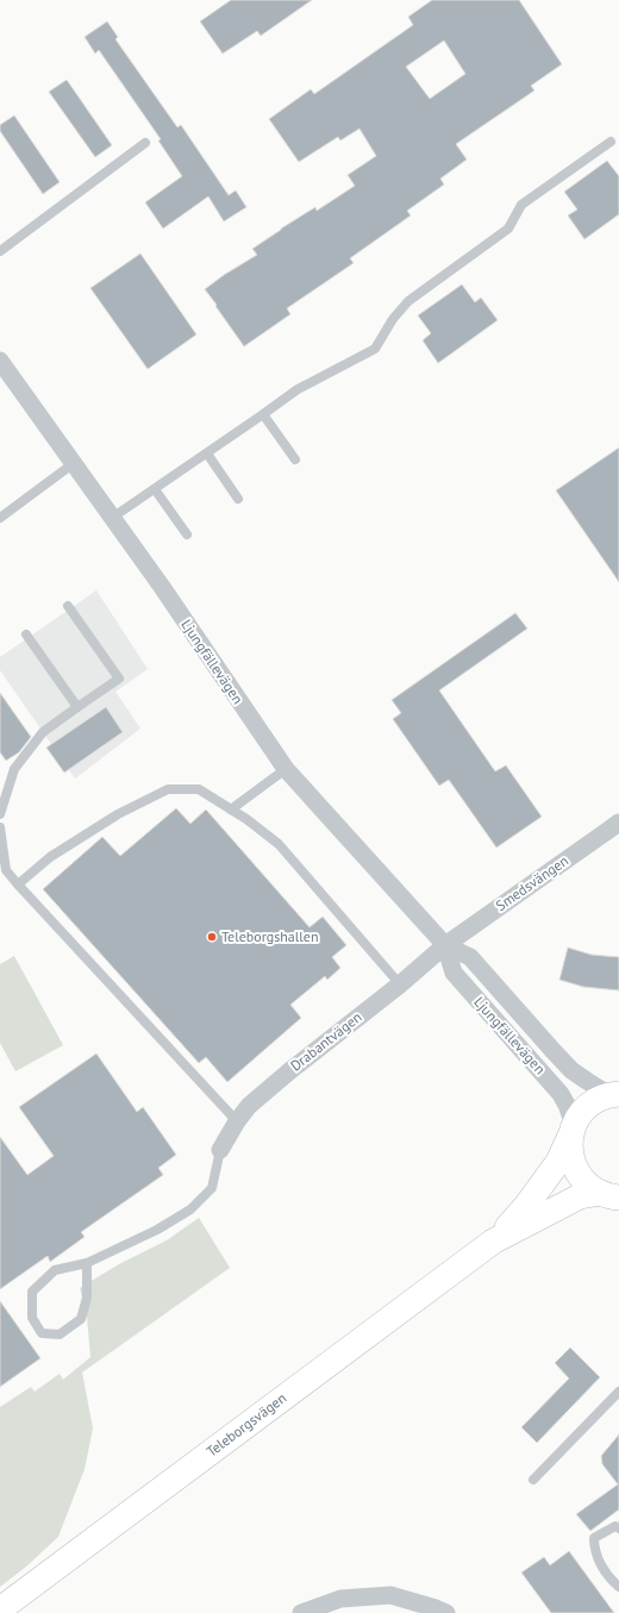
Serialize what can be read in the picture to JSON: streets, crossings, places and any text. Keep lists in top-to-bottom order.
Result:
{
  "streets": {
    "main road": ["Teleborgsvägen"],
    "street": ["Ljungfällevägen", "Smedsvängen", "Drabantvägen"]
  },
  "crossings": [
    ["Ljungfällevägen", "Smedsvängen"],
    ["Ljungfällevägen", "Drabantvägen"],
    ["Ljungfällevägen", "Teleborgsvägen"],
    ["Smedsvängen", "Drabantvägen"]
  ],
  "places": ["Teleborgshallen"]
}
